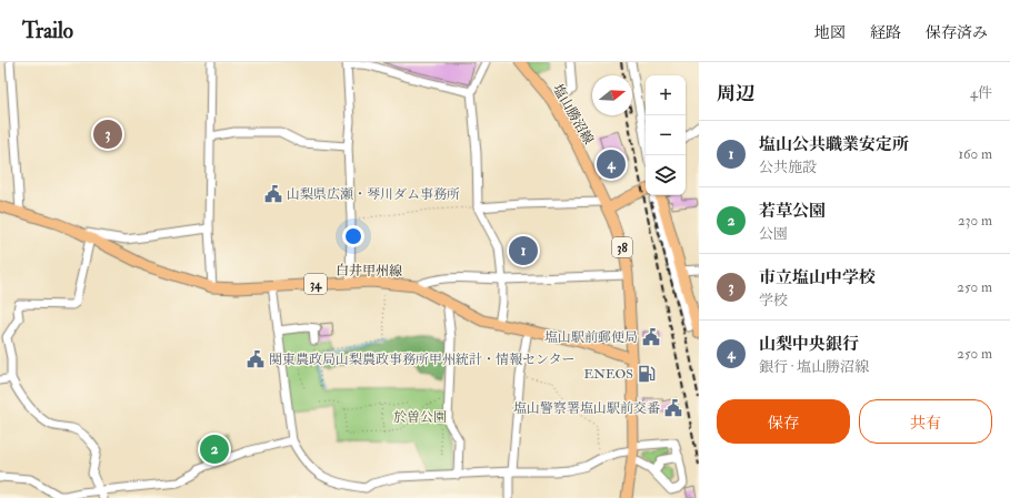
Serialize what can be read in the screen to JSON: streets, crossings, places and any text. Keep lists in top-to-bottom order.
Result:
{
  "streets": {
    "main road": [
      "塩山勝沼線",
      "38",
      "白井甲州線",
      "34"
    ]
  },
  "crossings": [
    ["塩山勝沼線", "白井甲州線"]
  ],
  "parks": ["於曽公園"],
  "places": {
    "public building": [
      "山梨県広瀬・琴川ダム事務所",
      "塩山駅前郵便局",
      "関東農政局山梨農政事務所甲州統計・情報センター",
      "塩山警察署塩山駅前交番"
    ],
    "fuel station": ["ENEOS"]
  },
  "north": "right",
  "page": {
    "header": "Trailo",
    "nav": ["地図", "経路", "保存済み"],
    "heading": ["周辺", "4件"],
    "map_buttons": ["+", "−"],
    "pins": [
      "3",
      "4",
      "1",
      "2"
    ],
    "list": [
      {
        "mark": "1",
        "name": "塩山公共職業安定所",
        "note": "公共施設",
        "value": "160 m"
      },
      {
        "mark": "2",
        "name": "若草公園",
        "note": "公園",
        "value": "230 m"
      },
      {
        "mark": "3",
        "name": "市立塩山中学校",
        "note": "学校",
        "value": "250 m"
      },
      {
        "mark": "4",
        "name": "山梨中央銀行",
        "note": "銀行 · 塩山勝沼線",
        "value": "250 m"
      }
    ],
    "buttons": ["保存", "共有"]
  }
}
